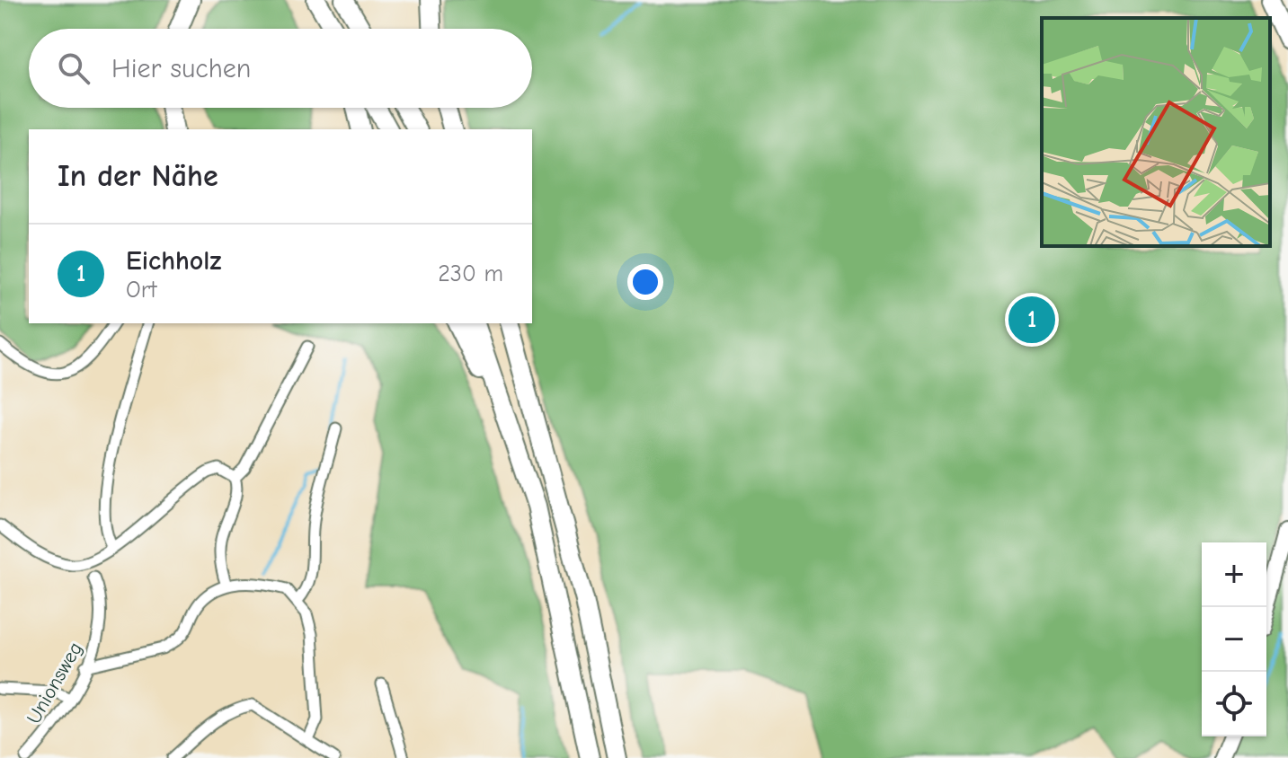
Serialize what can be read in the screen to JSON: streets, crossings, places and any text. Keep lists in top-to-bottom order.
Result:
{
  "streets": {
    "street": ["Unionsweg"]
  },
  "page": {
    "search": "Hier suchen",
    "heading": "In der Nähe",
    "list": [
      {
        "mark": "1",
        "name": "Eichholz",
        "note": "Ort",
        "value": "230 m"
      }
    ],
    "pins": "1",
    "map_buttons": ["+", "−"]
  }
}
